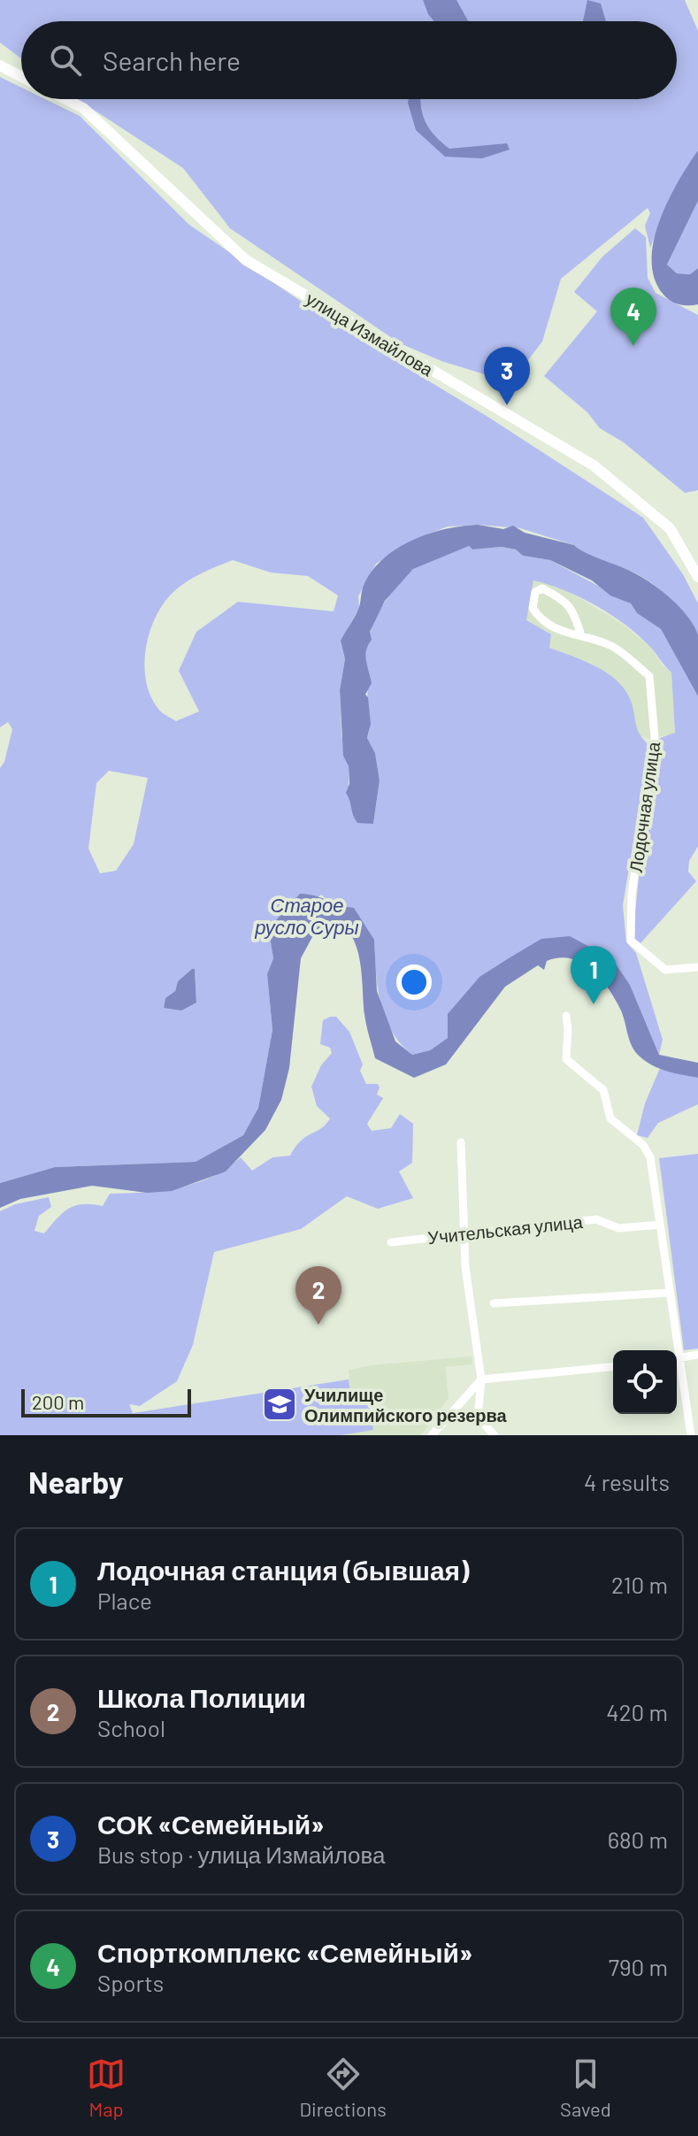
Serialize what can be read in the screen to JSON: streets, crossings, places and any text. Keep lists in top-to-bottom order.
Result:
{
  "streets": {
    "main road": ["улица Измайлова"],
    "street": ["Лодочная улица", "Учительская улица"]
  },
  "water": ["Старое русло Суры"],
  "places": {
    "school or university": ["Училище Олимпийского резерва"]
  },
  "scale_bar": "200 m",
  "page": {
    "search": "Search here",
    "pins": [
      "4",
      "3",
      "1",
      "2"
    ],
    "scale": "200 m",
    "heading": ["Nearby", "4 results"],
    "list": [
      {
        "mark": "1",
        "name": "Лодочная станция (бывшая)",
        "note": "Place",
        "value": "210 m"
      },
      {
        "mark": "2",
        "name": "Школа Полиции",
        "note": "School",
        "value": "420 m"
      },
      {
        "mark": "3",
        "name": "СОК «Семейный»",
        "note": "Bus stop · улица Измайлова",
        "value": "680 m"
      },
      {
        "mark": "4",
        "name": "Спорткомплекс «Семейный»",
        "note": "Sports",
        "value": "790 m"
      }
    ],
    "nav": ["Map", "Directions", "Saved"]
  }
}
